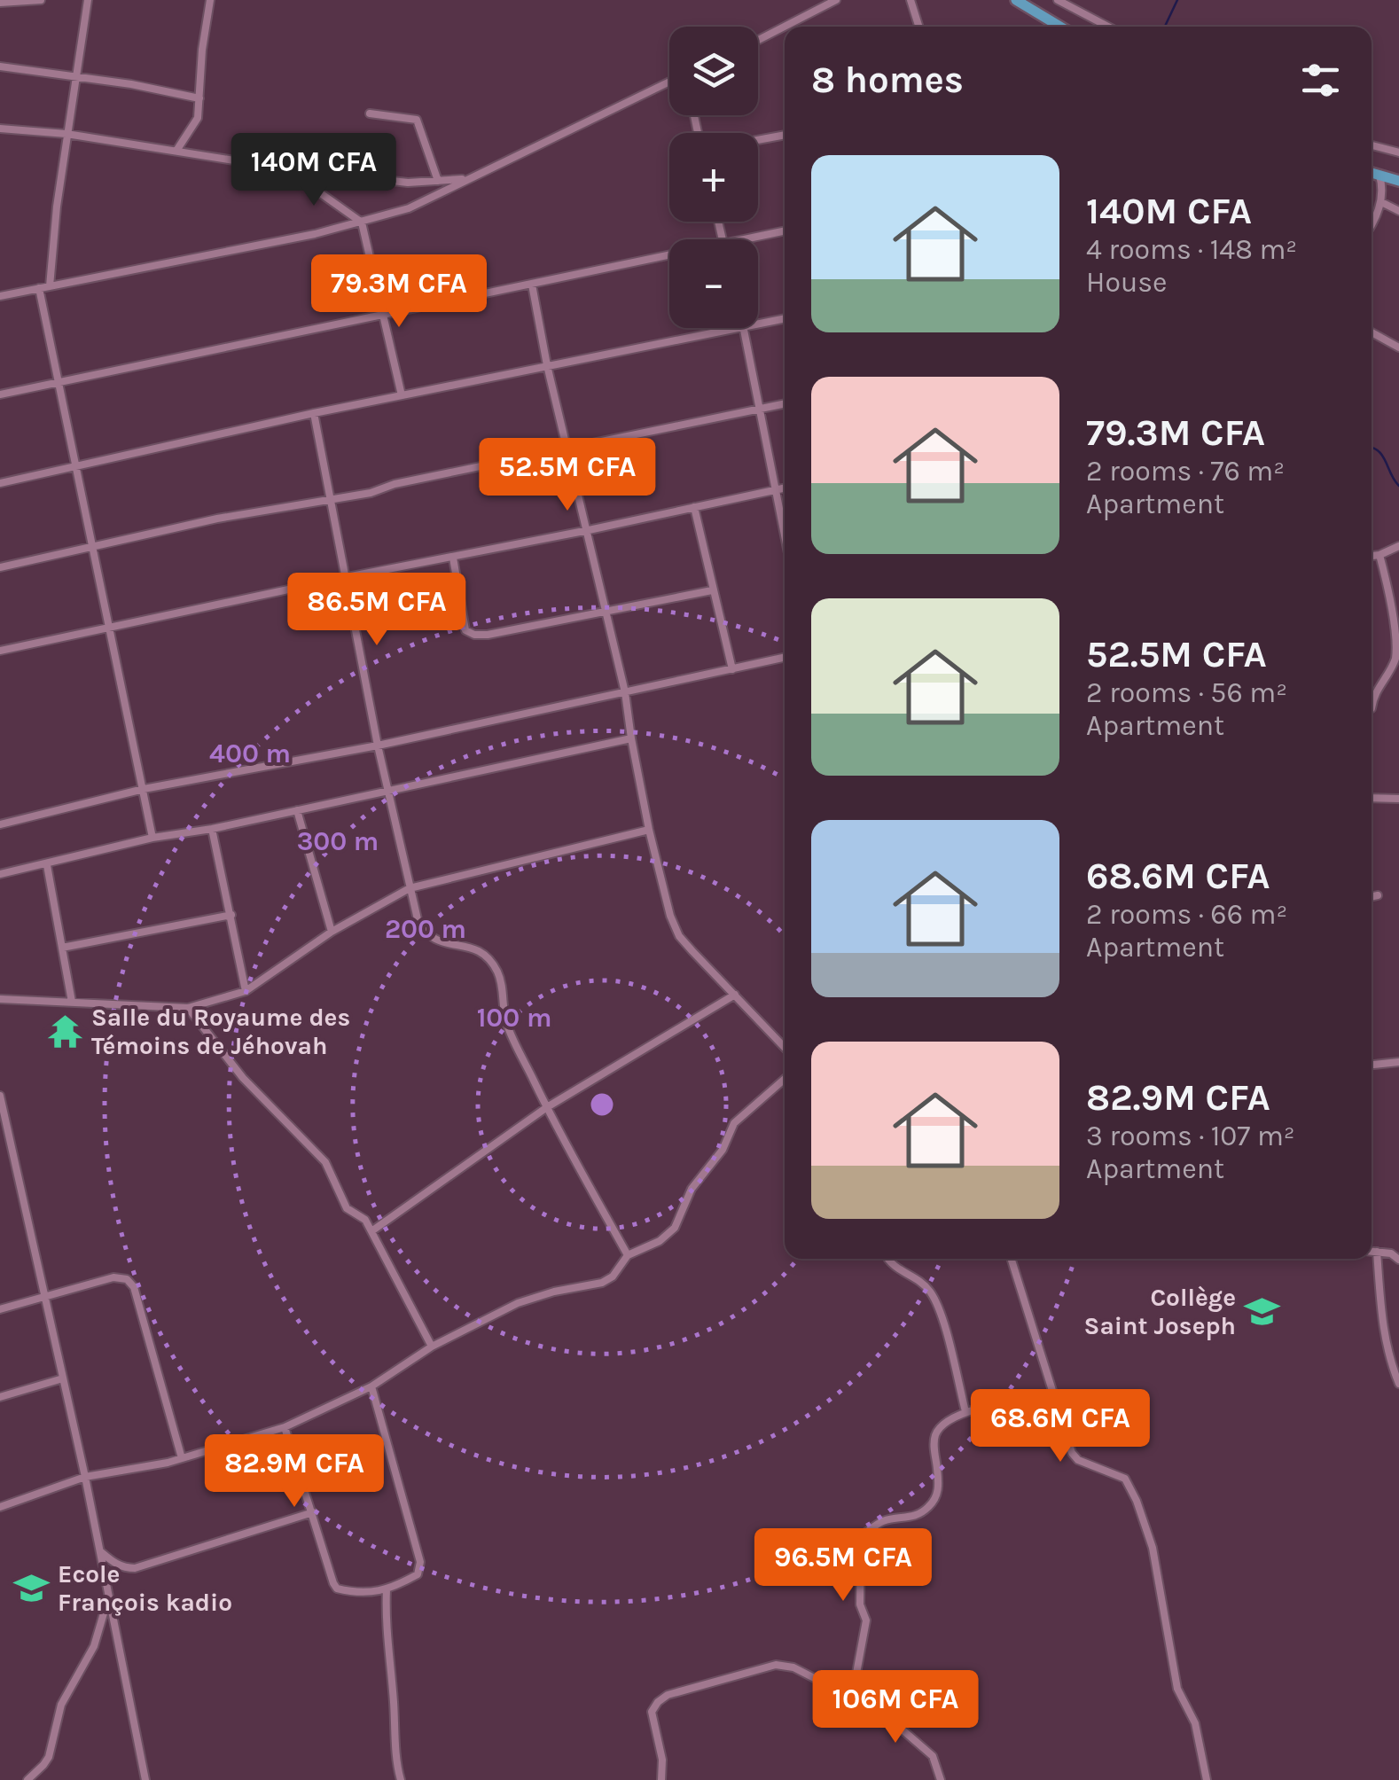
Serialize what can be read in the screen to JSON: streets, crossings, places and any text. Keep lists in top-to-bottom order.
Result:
{
  "places": {
    "temple": ["Salle du Royaume des Témoins de Jéhovah"],
    "school or university": ["Collège Saint Joseph", "Ecole François kadio"]
  },
  "page": {
    "map_buttons": ["+", "−"],
    "heading": "8 homes",
    "price": [
      "140M CFA",
      "79.3M CFA",
      "52.5M CFA",
      "86.5M CFA",
      "68.6M CFA",
      "82.9M CFA",
      "96.5M CFA",
      "106M CFA"
    ],
    "list": [
      {
        "name": "140M CFA",
        "note": "4 rooms · 148 m² · House"
      },
      {
        "name": "79.3M CFA",
        "note": "2 rooms · 76 m² · Apartment"
      },
      {
        "name": "52.5M CFA",
        "note": "2 rooms · 56 m² · Apartment"
      },
      {
        "name": "68.6M CFA",
        "note": "2 rooms · 66 m² · Apartment"
      },
      {
        "name": "82.9M CFA",
        "note": "3 rooms · 107 m² · Apartment"
      }
    ]
  },
  "rings": [
    "400 m",
    "300 m",
    "200 m",
    "100 m"
  ]
}
